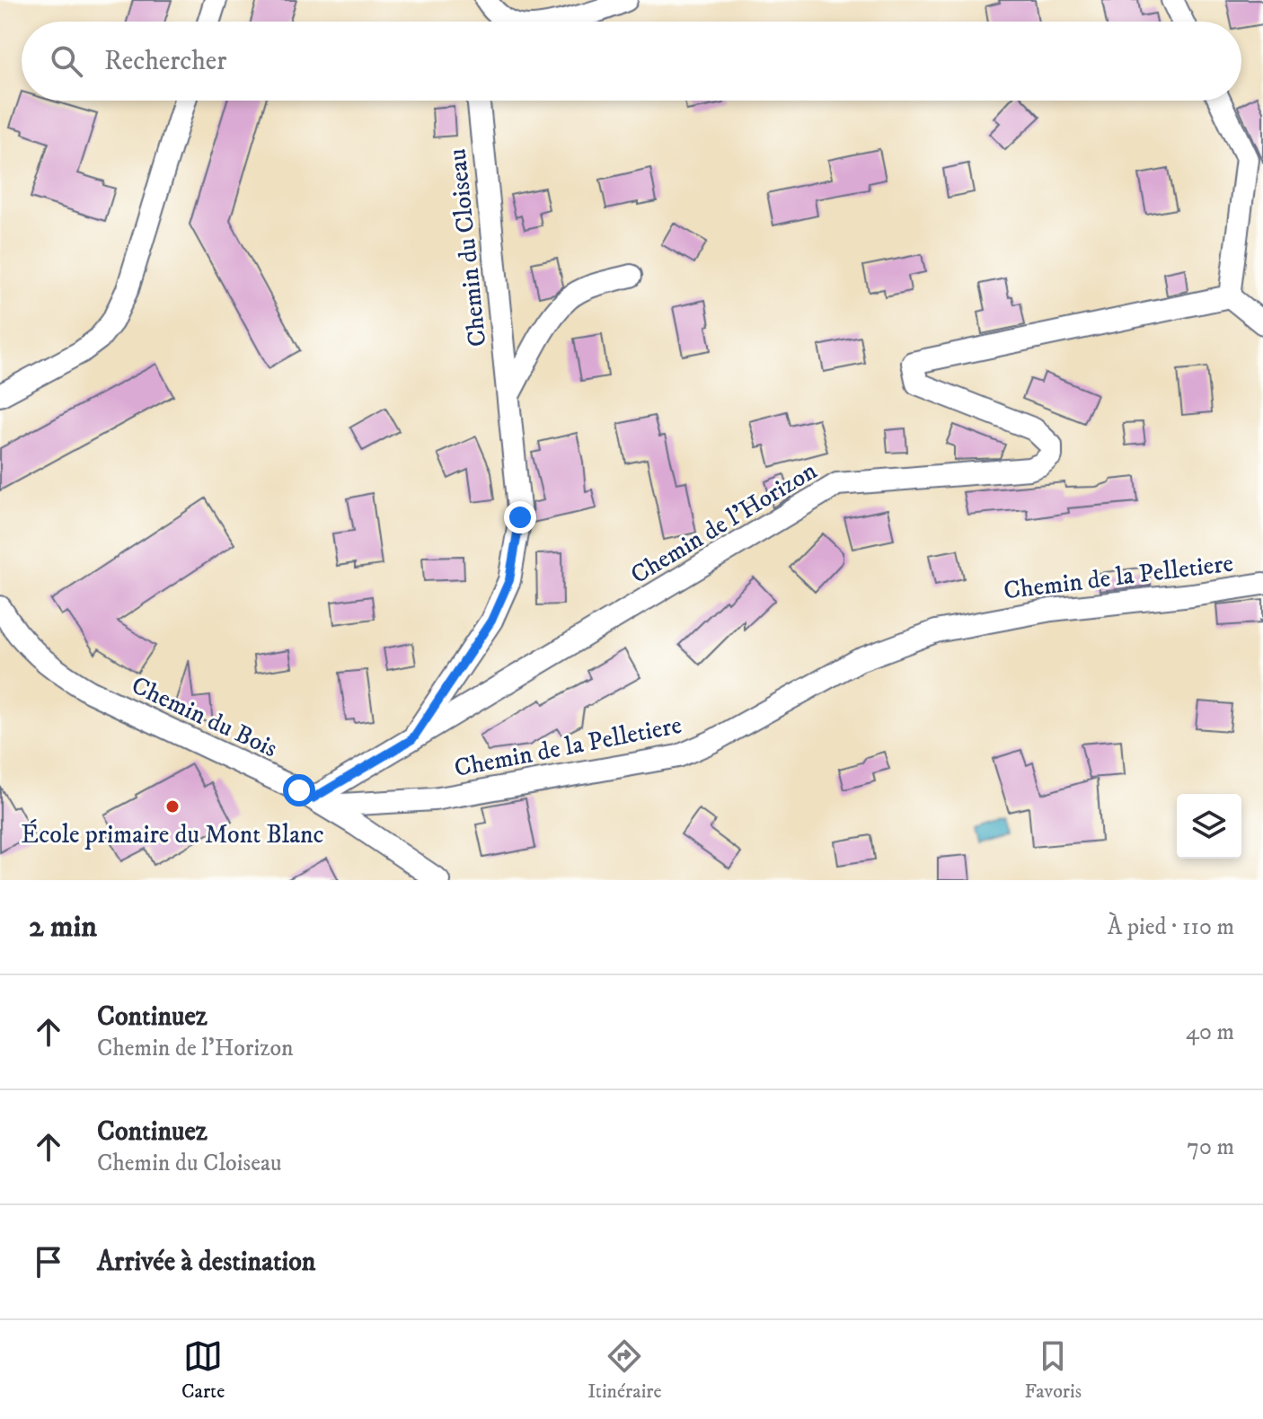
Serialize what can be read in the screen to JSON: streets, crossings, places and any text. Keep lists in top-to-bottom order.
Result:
{
  "streets": {
    "street": [
      "Chemin du Cloiseau",
      "Chemin de l'Horizon",
      "Chemin de la Pelletiere",
      "Chemin du Bois"
    ]
  },
  "crossings": [
    ["Chemin du Cloiseau", "Chemin de l'Horizon"],
    ["Chemin de l'Horizon", "Chemin de la Pelletiere"],
    ["Chemin de l'Horizon", "Chemin du Bois"],
    ["Chemin de la Pelletiere", "Chemin du Bois"]
  ],
  "places": ["École primaire du Mont Blanc"],
  "page": {
    "search": "Rechercher",
    "heading": ["2 min", "À pied · 110 m"],
    "list": [
      ["Continuez", "Chemin de l'Horizon", "40 m"],
      ["Continuez", "Chemin du Cloiseau", "70 m"],
      "Arrivée à destination"
    ],
    "nav": ["Carte", "Itinéraire", "Favoris"]
  }
}
